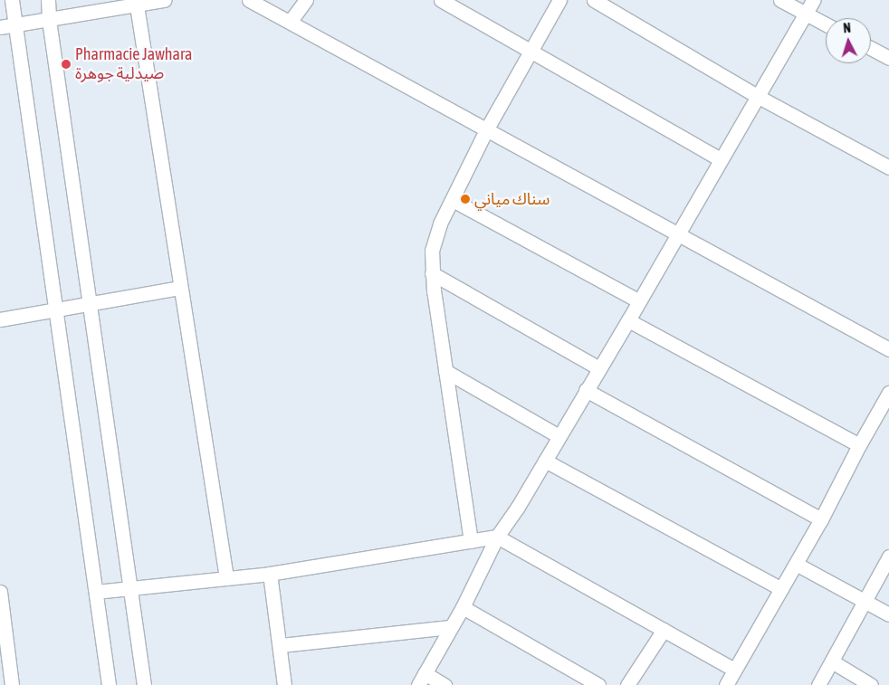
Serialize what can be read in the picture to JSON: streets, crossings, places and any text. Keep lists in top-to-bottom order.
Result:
{
  "places": ["Pharmacie Jawhara صيدلية جوهرة", "سناك مياني"],
  "north": "top"
}
